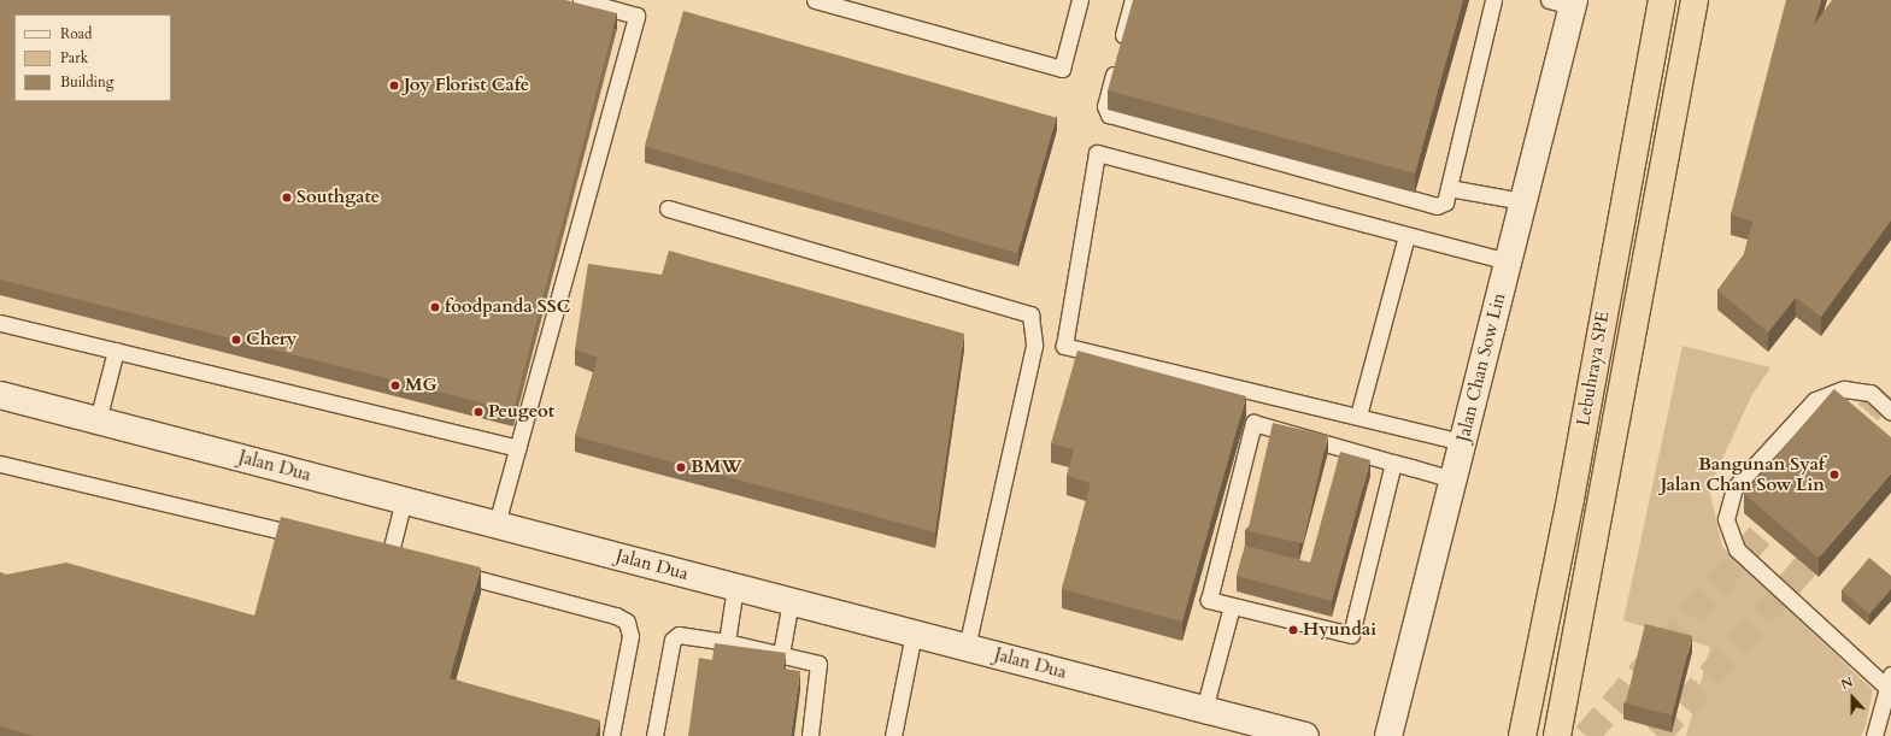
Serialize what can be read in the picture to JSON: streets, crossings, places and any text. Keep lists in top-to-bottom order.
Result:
{
  "streets": {
    "highway": ["Lebuhraya SPE"],
    "street": ["Jalan Chan Sow Lin", "Jalan Dua"]
  },
  "places": [
    "Joy Florist Cafe",
    "Southgate",
    "foodpanda SSC",
    "Chery",
    "MG",
    "Peugeot",
    "BMW",
    "Bangunan Syaf Jalan Chan Sow Lin",
    "Hyundai"
  ],
  "legend": ["Road", "Park", "Building"],
  "north": "top"
}
